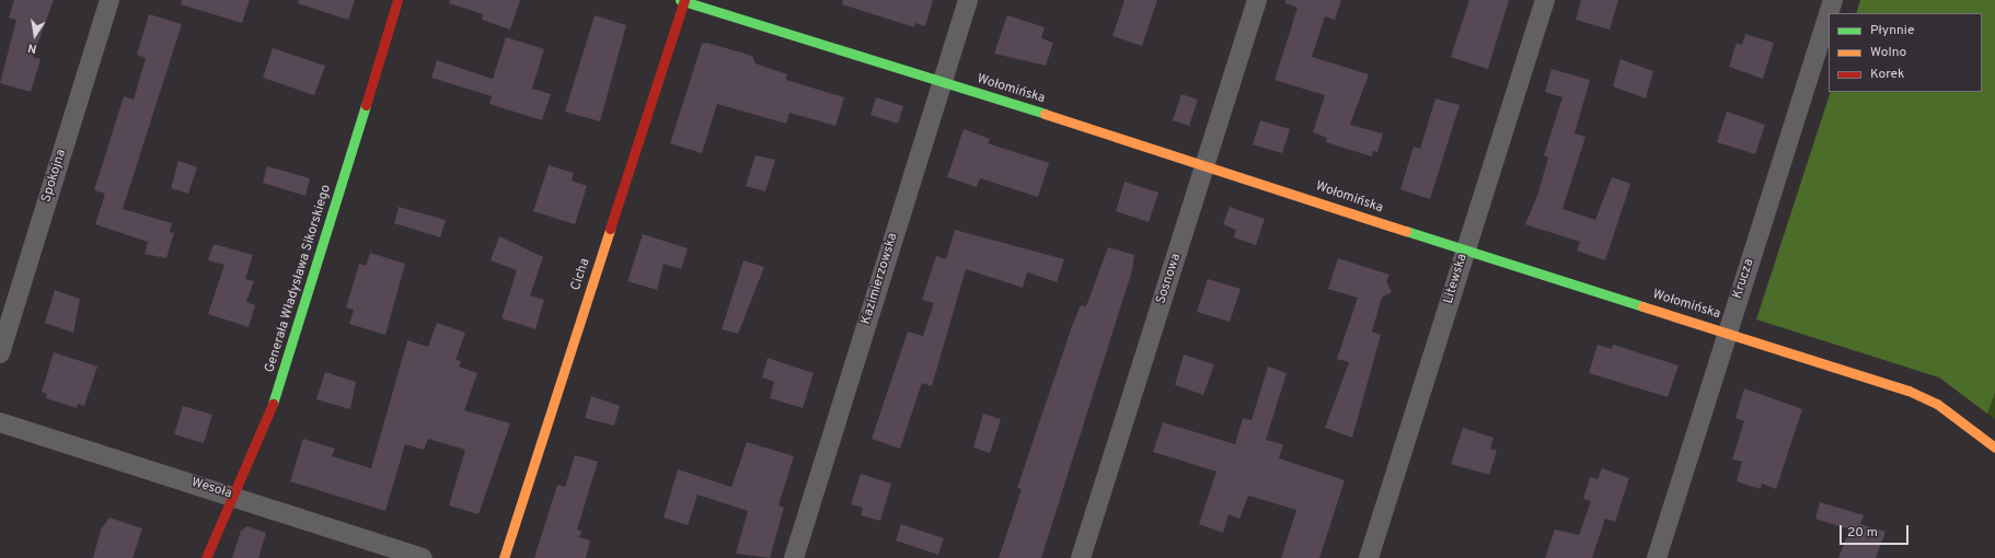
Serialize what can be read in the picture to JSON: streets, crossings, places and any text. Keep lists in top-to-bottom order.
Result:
{
  "streets": {
    "street": [
      "Wołomińska",
      "Spokojna",
      "Cicha",
      "Generała Władysława Sikorskiego",
      "Kazimierzowska",
      "Sosnowa",
      "Litewska",
      "Krucza",
      "Wesoła"
    ]
  },
  "crossings": [
    ["Wołomińska", "Cicha"],
    ["Wołomińska", "Kazimierzowska"],
    ["Wołomińska", "Sosnowa"],
    ["Wołomińska", "Litewska"],
    ["Wołomińska", "Krucza"],
    ["Generała Władysława Sikorskiego", "Wesoła"]
  ],
  "legend": ["Płynnie", "Wolno", "Korek"],
  "scale_bar": "20 m",
  "north": "bottom"
}
